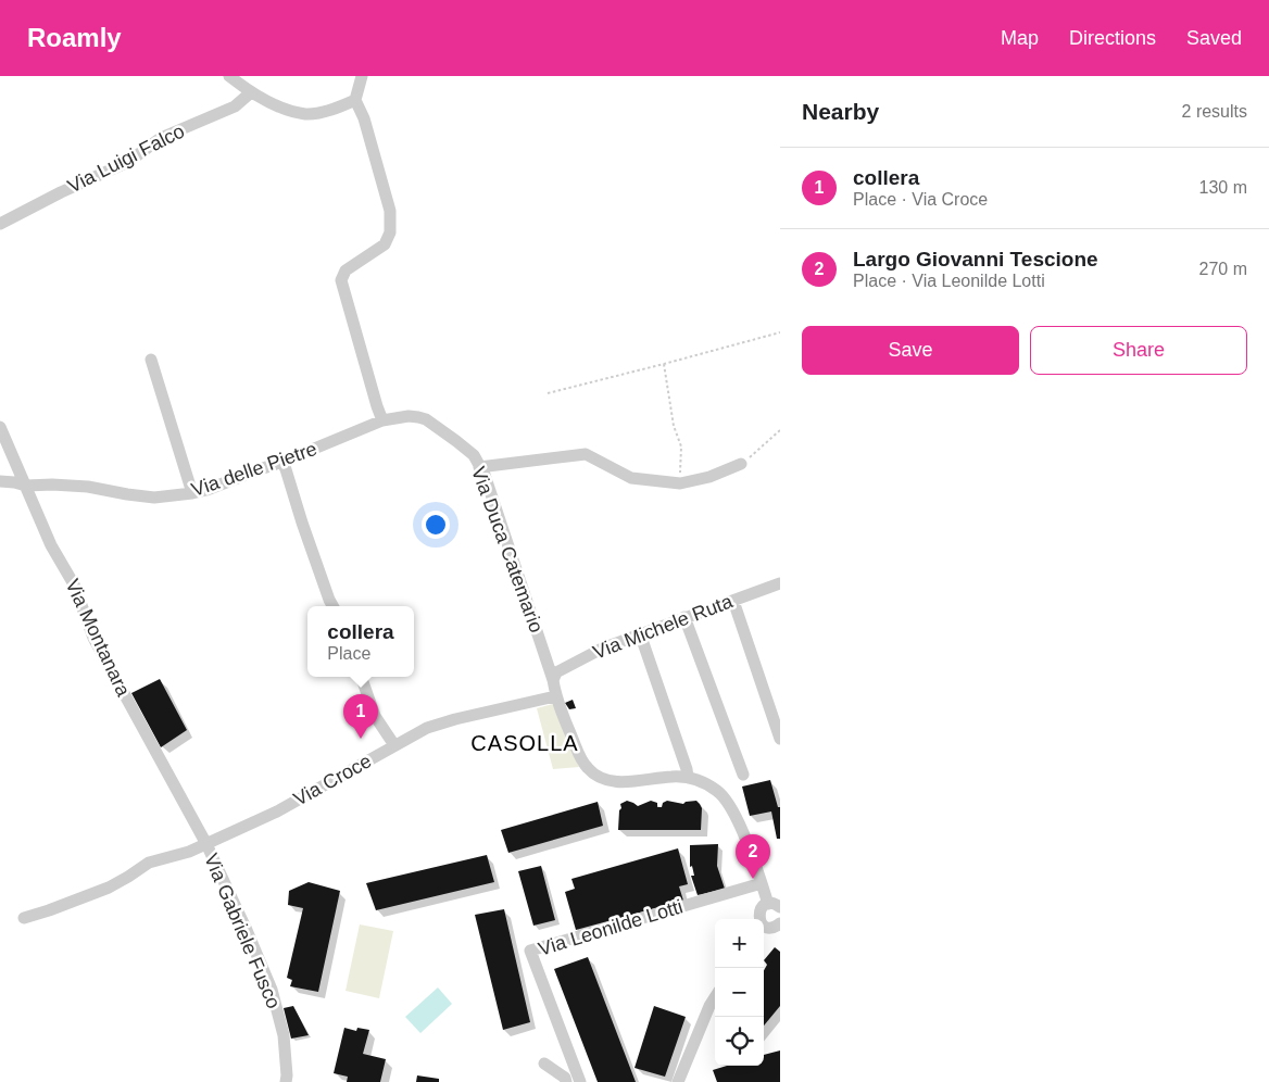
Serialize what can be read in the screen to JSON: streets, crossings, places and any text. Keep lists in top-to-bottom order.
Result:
{
  "streets": {
    "street": [
      "Via Luigi Falco",
      "Via delle Pietre",
      "Via Duca Catemario",
      "Via Michele Ruta",
      "Via Montanara",
      "Via Croce",
      "Via Leonilde Lotti",
      "Via Gabriele Fusco"
    ]
  },
  "crossings": [
    ["Via delle Pietre", "Via Duca Catemario"],
    ["Via delle Pietre", "Via Montanara"],
    ["Via Duca Catemario", "Via Michele Ruta"],
    ["Via Duca Catemario", "Via Croce"],
    ["Via Montanara", "Via Croce"],
    ["Via Montanara", "Via Gabriele Fusco"],
    ["Via Croce", "Via Gabriele Fusco"]
  ],
  "districts": ["CASOLLA"],
  "page": {
    "header": "Roamly",
    "nav": ["Map", "Directions", "Saved"],
    "heading": ["Nearby", "2 results"],
    "list": [
      {
        "mark": "1",
        "name": "collera",
        "note": "Place · Via Croce",
        "value": "130 m"
      },
      {
        "mark": "2",
        "name": "Largo Giovanni Tescione",
        "note": "Place · Via Leonilde Lotti",
        "value": "270 m"
      }
    ],
    "buttons": ["Save", "Share"],
    "popup": ["collera", "Place"],
    "pins": ["1", "2"],
    "map_buttons": ["+", "−"]
  }
}
